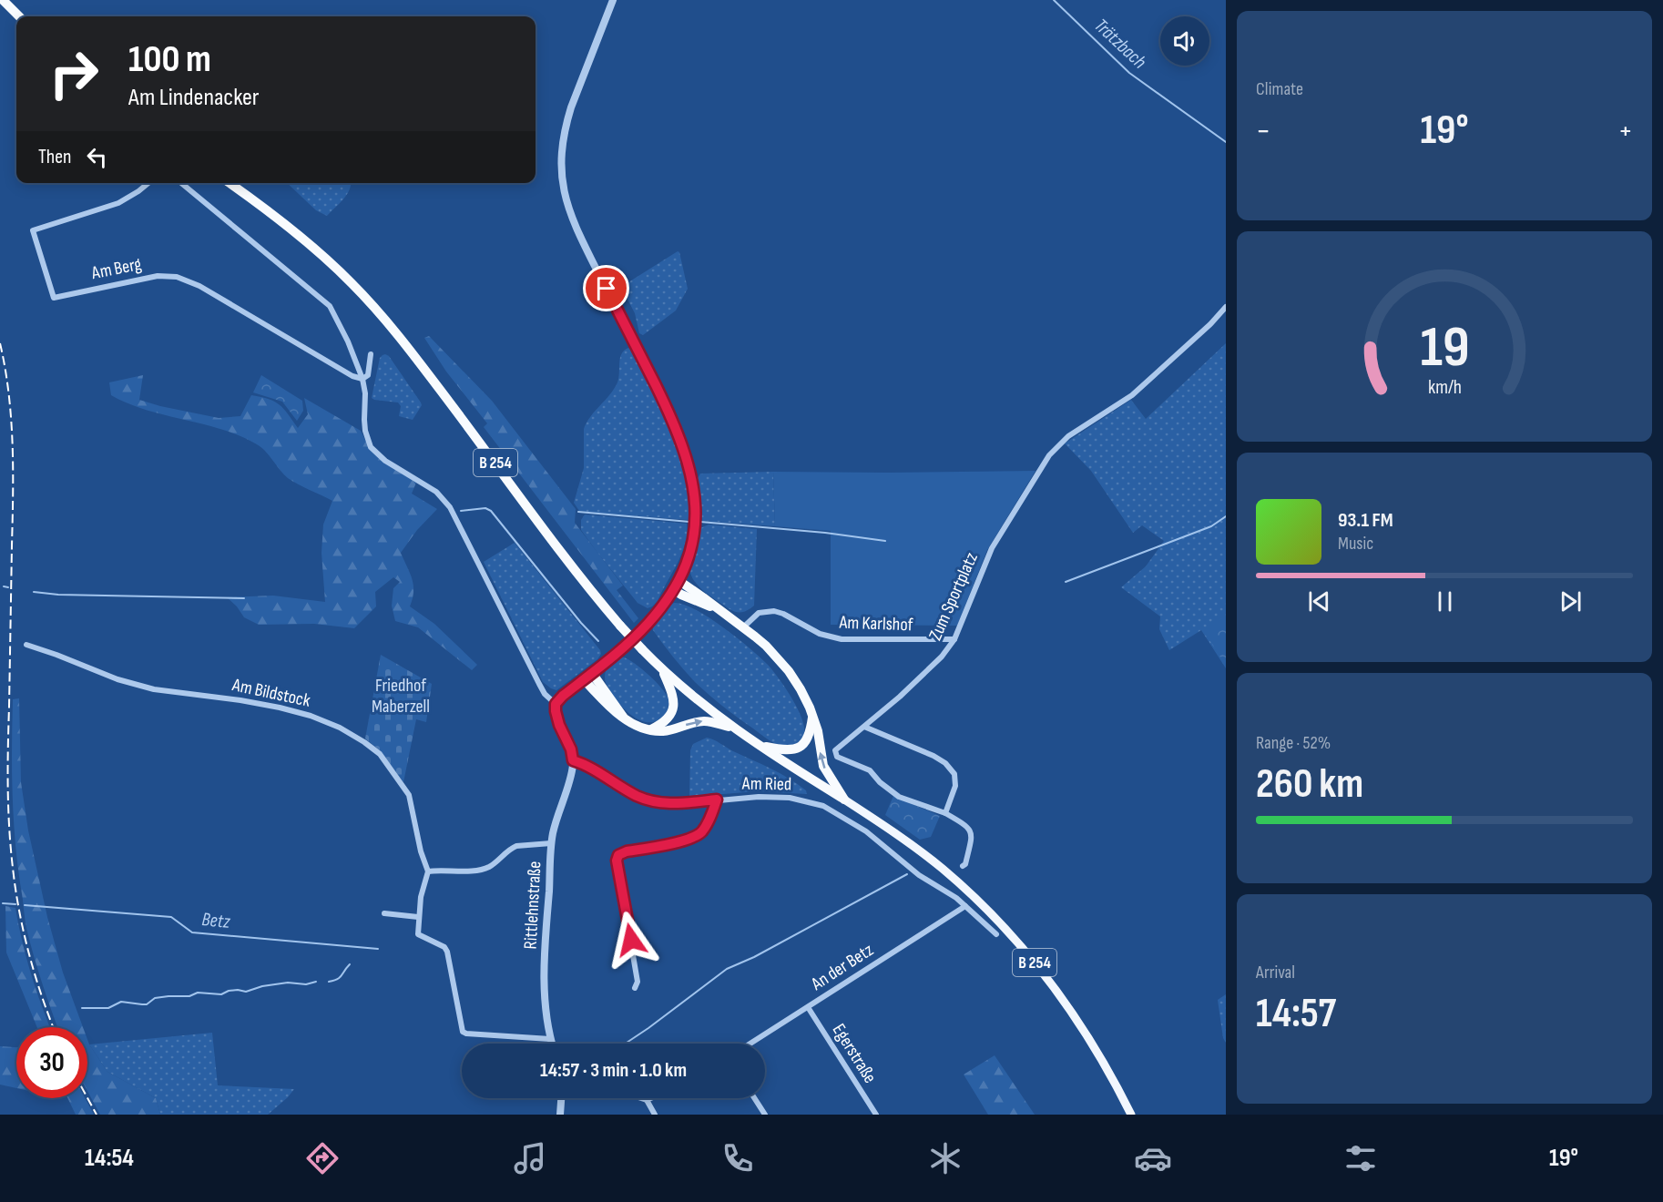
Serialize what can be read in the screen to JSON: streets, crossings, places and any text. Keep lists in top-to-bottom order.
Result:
{
  "streets": {
    "highway": ["B 254"],
    "street": [
      "Am Berg",
      "Zum Sportplatz",
      "Am Karlshof",
      "Am Bildstock",
      "Am Ried",
      "Rittlehnstraße",
      "An der Betz",
      "Egerstraße"
    ]
  },
  "crossings": [
    ["Zum Sportplatz", "Am Karlshof"],
    ["Am Ried", "Rittlehnstraße"],
    ["Am Ried", "An der Betz"],
    ["An der Betz", "Egerstraße"]
  ],
  "water": ["Trätzbach", "Betz"],
  "parks": ["Friedhof Maberzell"],
  "page": {
    "tile": [
      "Climate",
      ["Range · 52%", "260 km"],
      ["Arrival", "14:57"]
    ],
    "turn": ["100 m", "Am Lindenacker"],
    "heat": ["−", "19°", "+"],
    "then": "Then",
    "song": ["93.1 FM", "Music"],
    "limit": "30",
    "trip": "14:57 · 3 min · 1.0 km",
    "tabs": ["14:54", "19°"],
    "gauge": ["19", "km/h"]
  }
}
